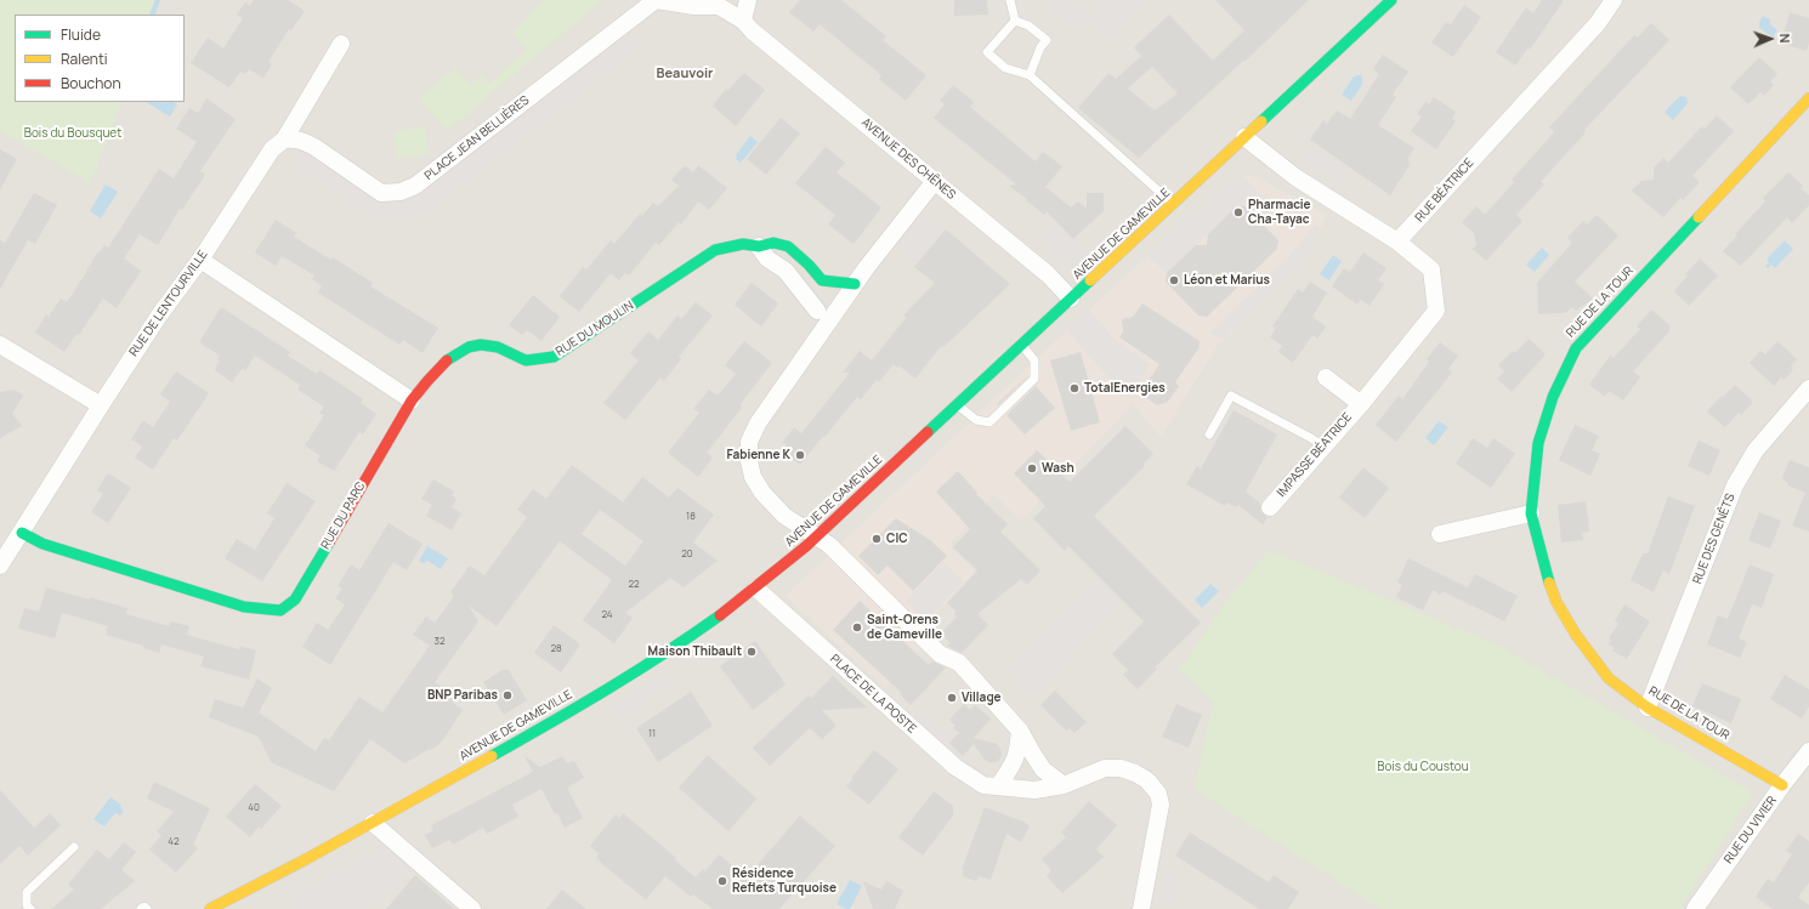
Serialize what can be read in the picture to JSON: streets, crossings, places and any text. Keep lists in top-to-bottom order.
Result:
{
  "streets": {
    "street": [
      "PLACE JEAN BELLIÈRES",
      "AVENUE DES CHÊNES",
      "RUE BÉATRICE",
      "AVENUE DE GAMEVILLE",
      "RUE DE LA TOUR",
      "RUE DE LENTOURVILLE",
      "RUE DU MOULIN",
      "IMPASSE BÉATRICE",
      "RUE DU PARC",
      "RUE DES GENÊTS",
      "PLACE DE LA POSTE",
      "RUE DU VIVIER"
    ]
  },
  "crossings": [
    ["PLACE JEAN BELLIÈRES", "RUE DE LENTOURVILLE"],
    ["AVENUE DES CHÊNES", "AVENUE DE GAMEVILLE"],
    ["RUE BÉATRICE", "IMPASSE BÉATRICE"],
    ["AVENUE DE GAMEVILLE", "PLACE DE LA POSTE"],
    ["RUE DE LA TOUR", "RUE DES GENÊTS"],
    ["RUE DE LA TOUR", "RUE DU VIVIER"],
    ["RUE DE LENTOURVILLE", "RUE DU PARC"],
    ["RUE DU MOULIN", "RUE DU PARC"]
  ],
  "districts": ["Beauvoir"],
  "parks": ["Bois du Bousquet", "Bois du Coustou"],
  "places": [
    "Pharmacie Cha-Tayac",
    "Léon et Marius",
    "TotalEnergies",
    "Fabienne K",
    "Wash",
    "CIC",
    "Saint-Orens de Gameville",
    "Maison Thibault",
    "BNP Paribas",
    "Village",
    "Résidence Reflets Turquoise"
  ],
  "house_numbers": [
    "18",
    "20",
    "22",
    "24",
    "32",
    "28",
    "11",
    "40",
    "42"
  ],
  "legend": ["Fluide", "Ralenti", "Bouchon"],
  "north": "right"
}
